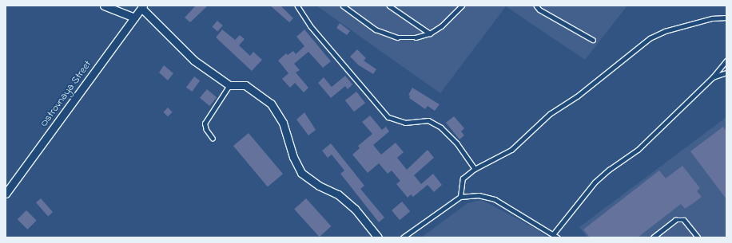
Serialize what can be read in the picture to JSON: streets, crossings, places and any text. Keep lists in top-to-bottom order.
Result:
{
  "streets": {
    "street": ["Ostrovnaya Street"]
  }
}
